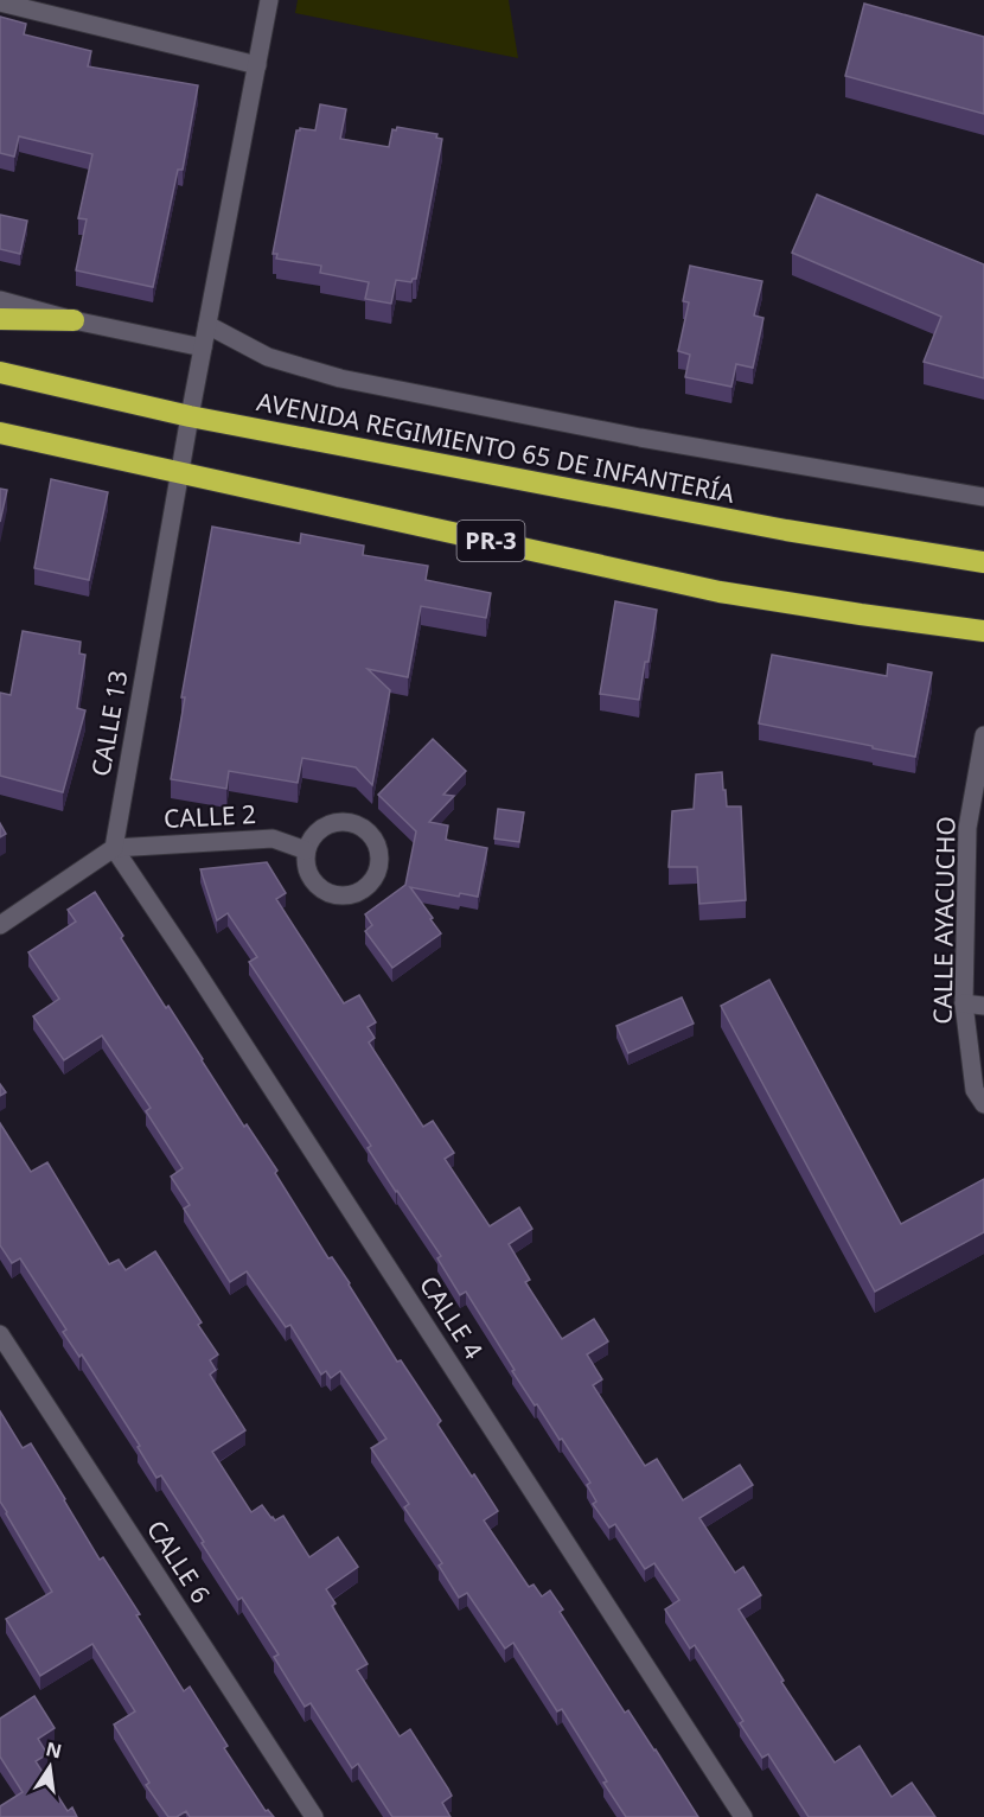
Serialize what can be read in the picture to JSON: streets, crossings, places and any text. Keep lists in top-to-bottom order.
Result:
{
  "streets": {
    "highway": ["AVENIDA REGIMIENTO 65 DE INFANTERÍA", "PR-3"],
    "street": [
      "CALLE 13",
      "CALLE 2",
      "CALLE AYACUCHO",
      "CALLE 4",
      "CALLE 6"
    ]
  },
  "crossings": [
    ["AVENIDA REGIMIENTO 65 DE INFANTERÍA", "CALLE 13"],
    ["PR-3", "CALLE 13"],
    ["CALLE 13", "CALLE 2"],
    ["CALLE 13", "CALLE 4"],
    ["CALLE 2", "CALLE 4"]
  ],
  "north": "top"
}
